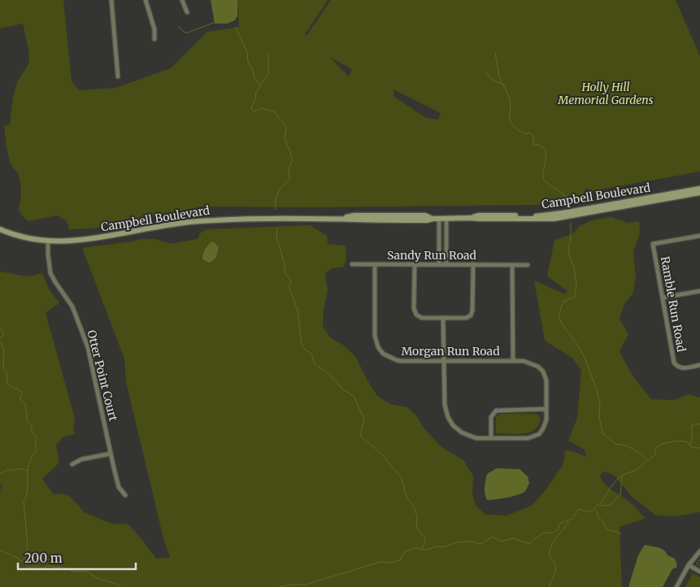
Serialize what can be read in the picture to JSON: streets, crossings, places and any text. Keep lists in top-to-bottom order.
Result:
{
  "streets": {
    "street": [
      "Campbell Boulevard",
      "Sandy Run Road",
      "Ramble Run Road",
      "Morgan Run Road",
      "Otter Point Court"
    ]
  },
  "crossings": [
    ["Campbell Boulevard", "Otter Point Court"],
    ["Sandy Run Road", "Morgan Run Road"]
  ],
  "parks": ["Holly Hill Memorial Gardens"],
  "scale_bar": "200 m"
}
